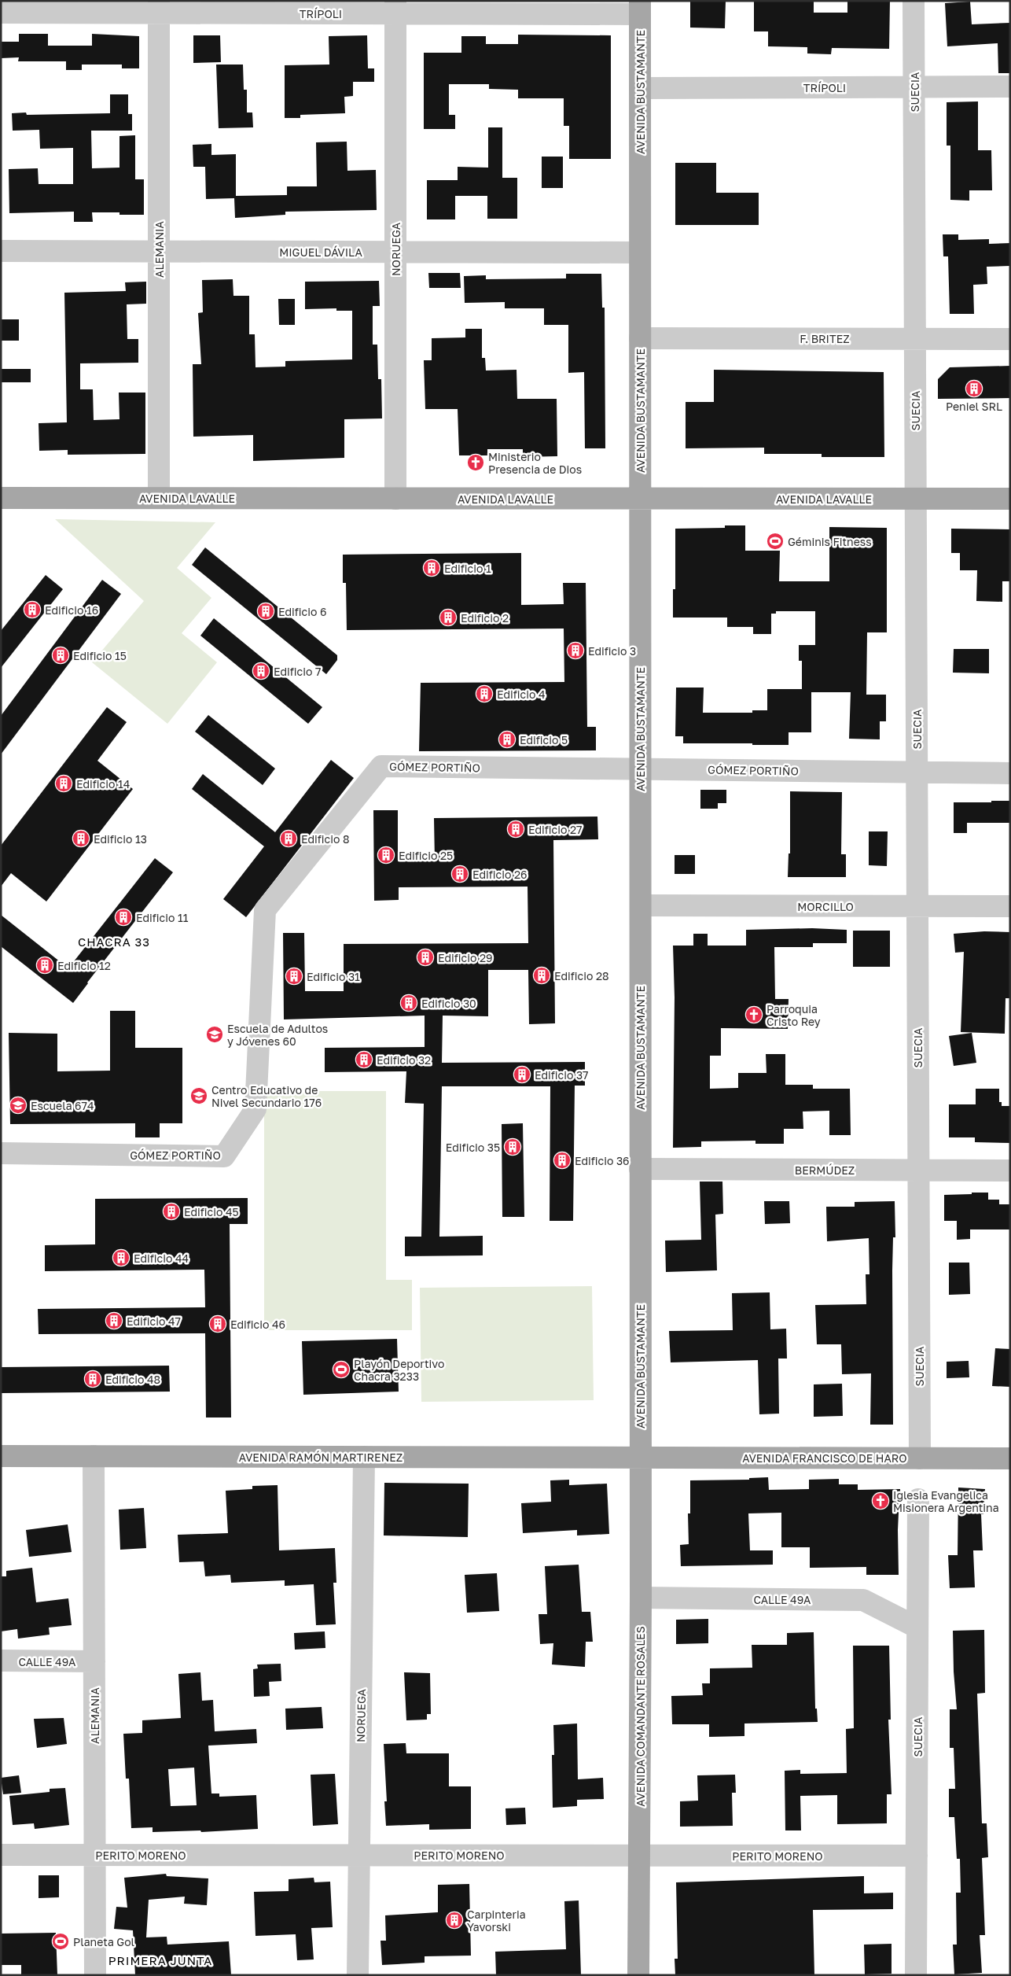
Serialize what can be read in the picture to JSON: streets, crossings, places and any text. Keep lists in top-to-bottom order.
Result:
{
  "streets": {
    "main road": [
      "AVENIDA BUSTAMANTE",
      "AVENIDA LAVALLE",
      "AVENIDA RAMÓN MARTIRENEZ",
      "AVENIDA FRANCISCO DE HARO",
      "AVENIDA COMANDANTE ROSALES"
    ],
    "street": [
      "TRÍPOLI",
      "SUECIA",
      "ALEMANIA",
      "NORUEGA",
      "MIGUEL DÁVILA",
      "F. BRITEZ",
      "GÓMEZ PORTIÑO",
      "MORCILLO",
      "BERMÚDEZ",
      "CALLE 49A",
      "PERITO MORENO"
    ]
  },
  "crossings": [
    ["TRÍPOLI", "AVENIDA BUSTAMANTE"],
    ["TRÍPOLI", "SUECIA"],
    ["TRÍPOLI", "ALEMANIA"],
    ["TRÍPOLI", "NORUEGA"],
    ["AVENIDA BUSTAMANTE", "MIGUEL DÁVILA"],
    ["AVENIDA BUSTAMANTE", "F. BRITEZ"],
    ["AVENIDA BUSTAMANTE", "AVENIDA LAVALLE"],
    ["AVENIDA BUSTAMANTE", "GÓMEZ PORTIÑO"],
    ["AVENIDA BUSTAMANTE", "MORCILLO"],
    ["AVENIDA BUSTAMANTE", "BERMÚDEZ"],
    ["AVENIDA BUSTAMANTE", "AVENIDA RAMÓN MARTIRENEZ"],
    ["AVENIDA BUSTAMANTE", "AVENIDA FRANCISCO DE HARO"],
    ["AVENIDA BUSTAMANTE", "AVENIDA COMANDANTE ROSALES"],
    ["SUECIA", "F. BRITEZ"],
    ["SUECIA", "AVENIDA LAVALLE"],
    ["SUECIA", "GÓMEZ PORTIÑO"],
    ["SUECIA", "MORCILLO"],
    ["SUECIA", "BERMÚDEZ"],
    ["SUECIA", "AVENIDA FRANCISCO DE HARO"],
    ["SUECIA", "CALLE 49A"],
    ["SUECIA", "PERITO MORENO"],
    ["ALEMANIA", "MIGUEL DÁVILA"],
    ["ALEMANIA", "AVENIDA LAVALLE"],
    ["ALEMANIA", "AVENIDA RAMÓN MARTIRENEZ"],
    ["ALEMANIA", "CALLE 49A"],
    ["ALEMANIA", "PERITO MORENO"],
    ["NORUEGA", "MIGUEL DÁVILA"],
    ["NORUEGA", "AVENIDA LAVALLE"],
    ["NORUEGA", "AVENIDA RAMÓN MARTIRENEZ"],
    ["NORUEGA", "PERITO MORENO"],
    ["AVENIDA RAMÓN MARTIRENEZ", "AVENIDA FRANCISCO DE HARO"],
    ["AVENIDA RAMÓN MARTIRENEZ", "AVENIDA COMANDANTE ROSALES"],
    ["AVENIDA FRANCISCO DE HARO", "AVENIDA COMANDANTE ROSALES"],
    ["CALLE 49A", "AVENIDA COMANDANTE ROSALES"],
    ["AVENIDA COMANDANTE ROSALES", "PERITO MORENO"]
  ],
  "districts": ["CHACRA 33", "PRIMERA JUNTA"],
  "places": {
    "building": [
      "Peniel SRL",
      "Edificio 1",
      "Edificio 16",
      "Edificio 6",
      "Edificio 2",
      "Edificio 3",
      "Edificio 15",
      "Edificio 7",
      "Edificio 4",
      "Edificio 5",
      "Edificio 14",
      "Edificio 27",
      "Edificio 13",
      "Edificio 8",
      "Edificio 25",
      "Edificio 26",
      "Edificio 11",
      "Edificio 29",
      "Edificio 12",
      "Edificio 28",
      "Edificio 31",
      "Edificio 30",
      "Edificio 32",
      "Edificio 37",
      "Edificio 35",
      "Edificio 36",
      "Edificio 45",
      "Edificio 44",
      "Edificio 47",
      "Edificio 46",
      "Edificio 48",
      "Carpinteria Yavorski"
    ],
    "church": ["Ministerio Presencia de Dios", "Parroquia Cristo Rey", "Iglesia Evangelica Misionera Argentina"],
    "sports": ["Géminis Fitness", "Playón Deportivo Chacra 3233", "Planeta Gol"],
    "school or university": ["Escuela de Adultos y Jóvenes 60", "Centro Educativo de Nivel Secundario 176", "Escuela 674"]
  }
}
